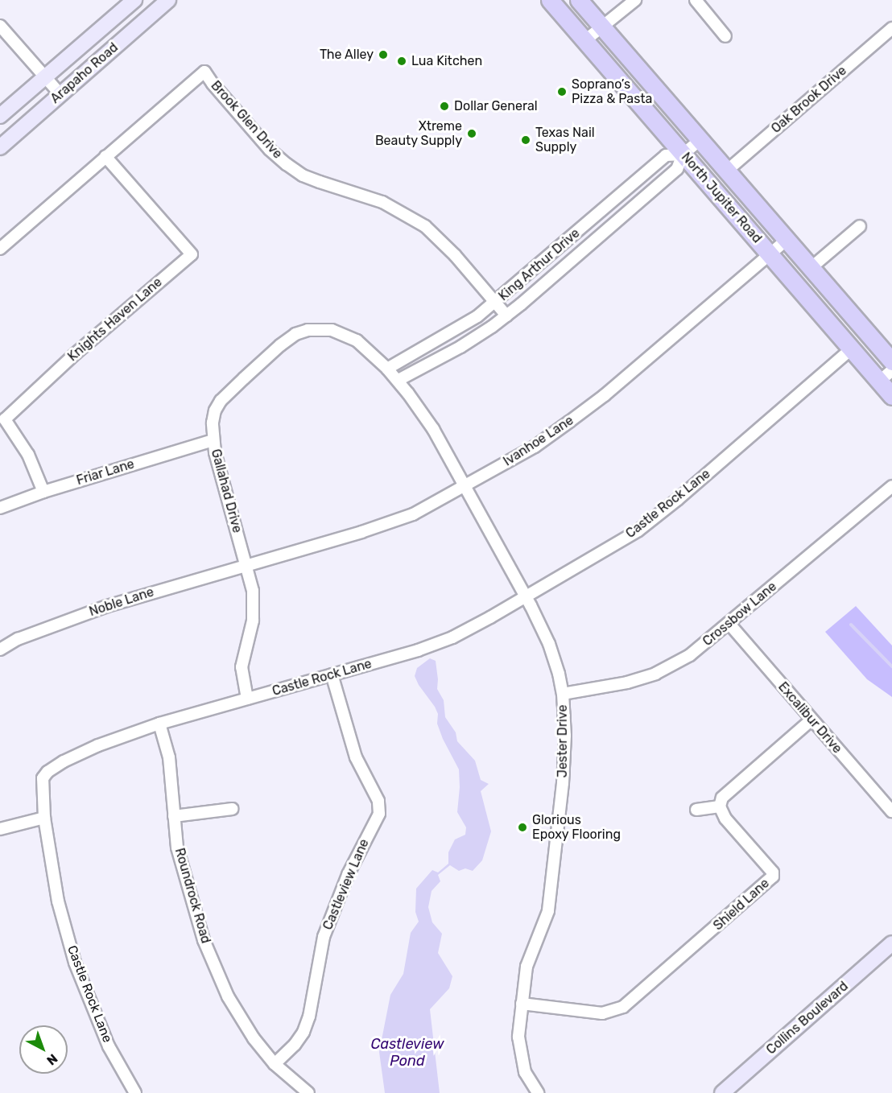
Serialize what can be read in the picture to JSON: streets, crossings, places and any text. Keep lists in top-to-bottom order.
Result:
{
  "streets": {
    "main road": ["Arapaho Road", "North Jupiter Road", "Collins Boulevard"],
    "street": [
      "Oak Brook Drive",
      "Brook Glen Drive",
      "King Arthur Drive",
      "Knights Haven Lane",
      "Ivanhoe Lane",
      "Friar Lane",
      "Gallahad Drive",
      "Castle Rock Lane",
      "Noble Lane",
      "Crossbow Lane",
      "Excalibur Drive",
      "Jester Drive",
      "Castleview Lane",
      "Roundrock Road",
      "Shield Lane"
    ]
  },
  "crossings": [
    ["Oak Brook Drive", "North Jupiter Road"],
    ["Brook Glen Drive", "King Arthur Drive"],
    ["Brook Glen Drive", "Knights Haven Lane"],
    ["North Jupiter Road", "King Arthur Drive"],
    ["North Jupiter Road", "Ivanhoe Lane"],
    ["North Jupiter Road", "Castle Rock Lane"],
    ["King Arthur Drive", "Gallahad Drive"],
    ["King Arthur Drive", "Jester Drive"],
    ["Knights Haven Lane", "Friar Lane"],
    ["Ivanhoe Lane", "Gallahad Drive"],
    ["Ivanhoe Lane", "Noble Lane"],
    ["Ivanhoe Lane", "Jester Drive"],
    ["Friar Lane", "Gallahad Drive"],
    ["Gallahad Drive", "Castle Rock Lane"],
    ["Gallahad Drive", "Noble Lane"],
    ["Gallahad Drive", "Jester Drive"],
    ["Castle Rock Lane", "Jester Drive"],
    ["Castle Rock Lane", "Castleview Lane"],
    ["Castle Rock Lane", "Roundrock Road"],
    ["Crossbow Lane", "Excalibur Drive"],
    ["Crossbow Lane", "Jester Drive"],
    ["Jester Drive", "Shield Lane"],
    ["Castleview Lane", "Roundrock Road"]
  ],
  "water": ["Castleview Pond"],
  "places": [
    "The Alley",
    "Lua Kitchen",
    "Soprano’s Pizza & Pasta",
    "Dollar General",
    "Xtreme Beauty Supply",
    "Texas Nail Supply",
    "Glorious Epoxy Flooring"
  ],
  "north": "bottom right"
}
